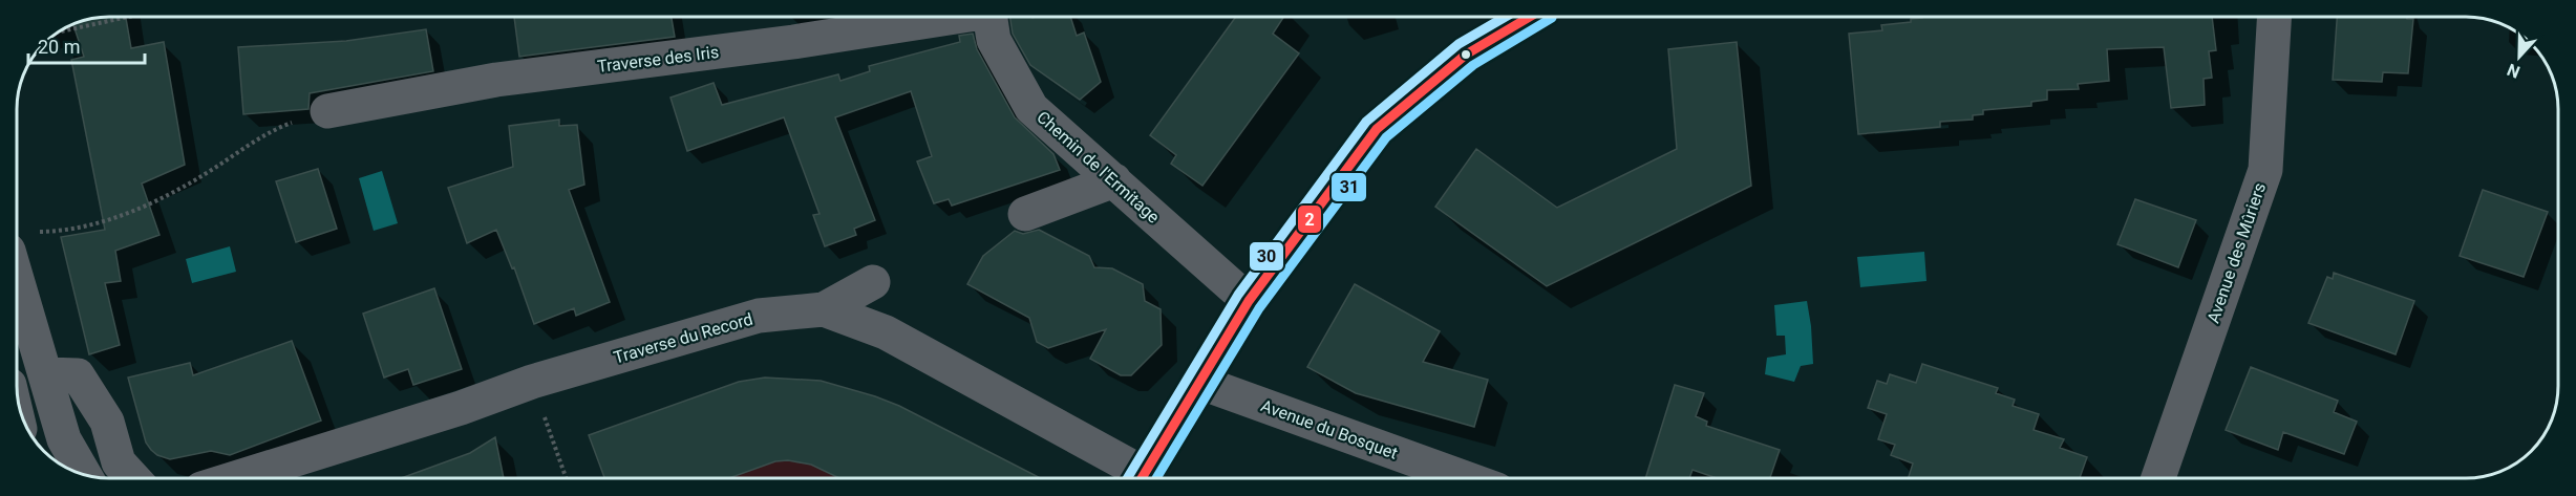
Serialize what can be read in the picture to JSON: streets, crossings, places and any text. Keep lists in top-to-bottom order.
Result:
{
  "streets": {
    "street": [
      "Traverse des Iris",
      "Chemin de l'Ermitage",
      "Avenue des Mûriers",
      "Traverse du Record",
      "Avenue du Bosquet"
    ]
  },
  "lines": ["transit line 2", "transit line 30", "transit line 31"],
  "scale_bar": "20 m",
  "north": "bottom"
}
